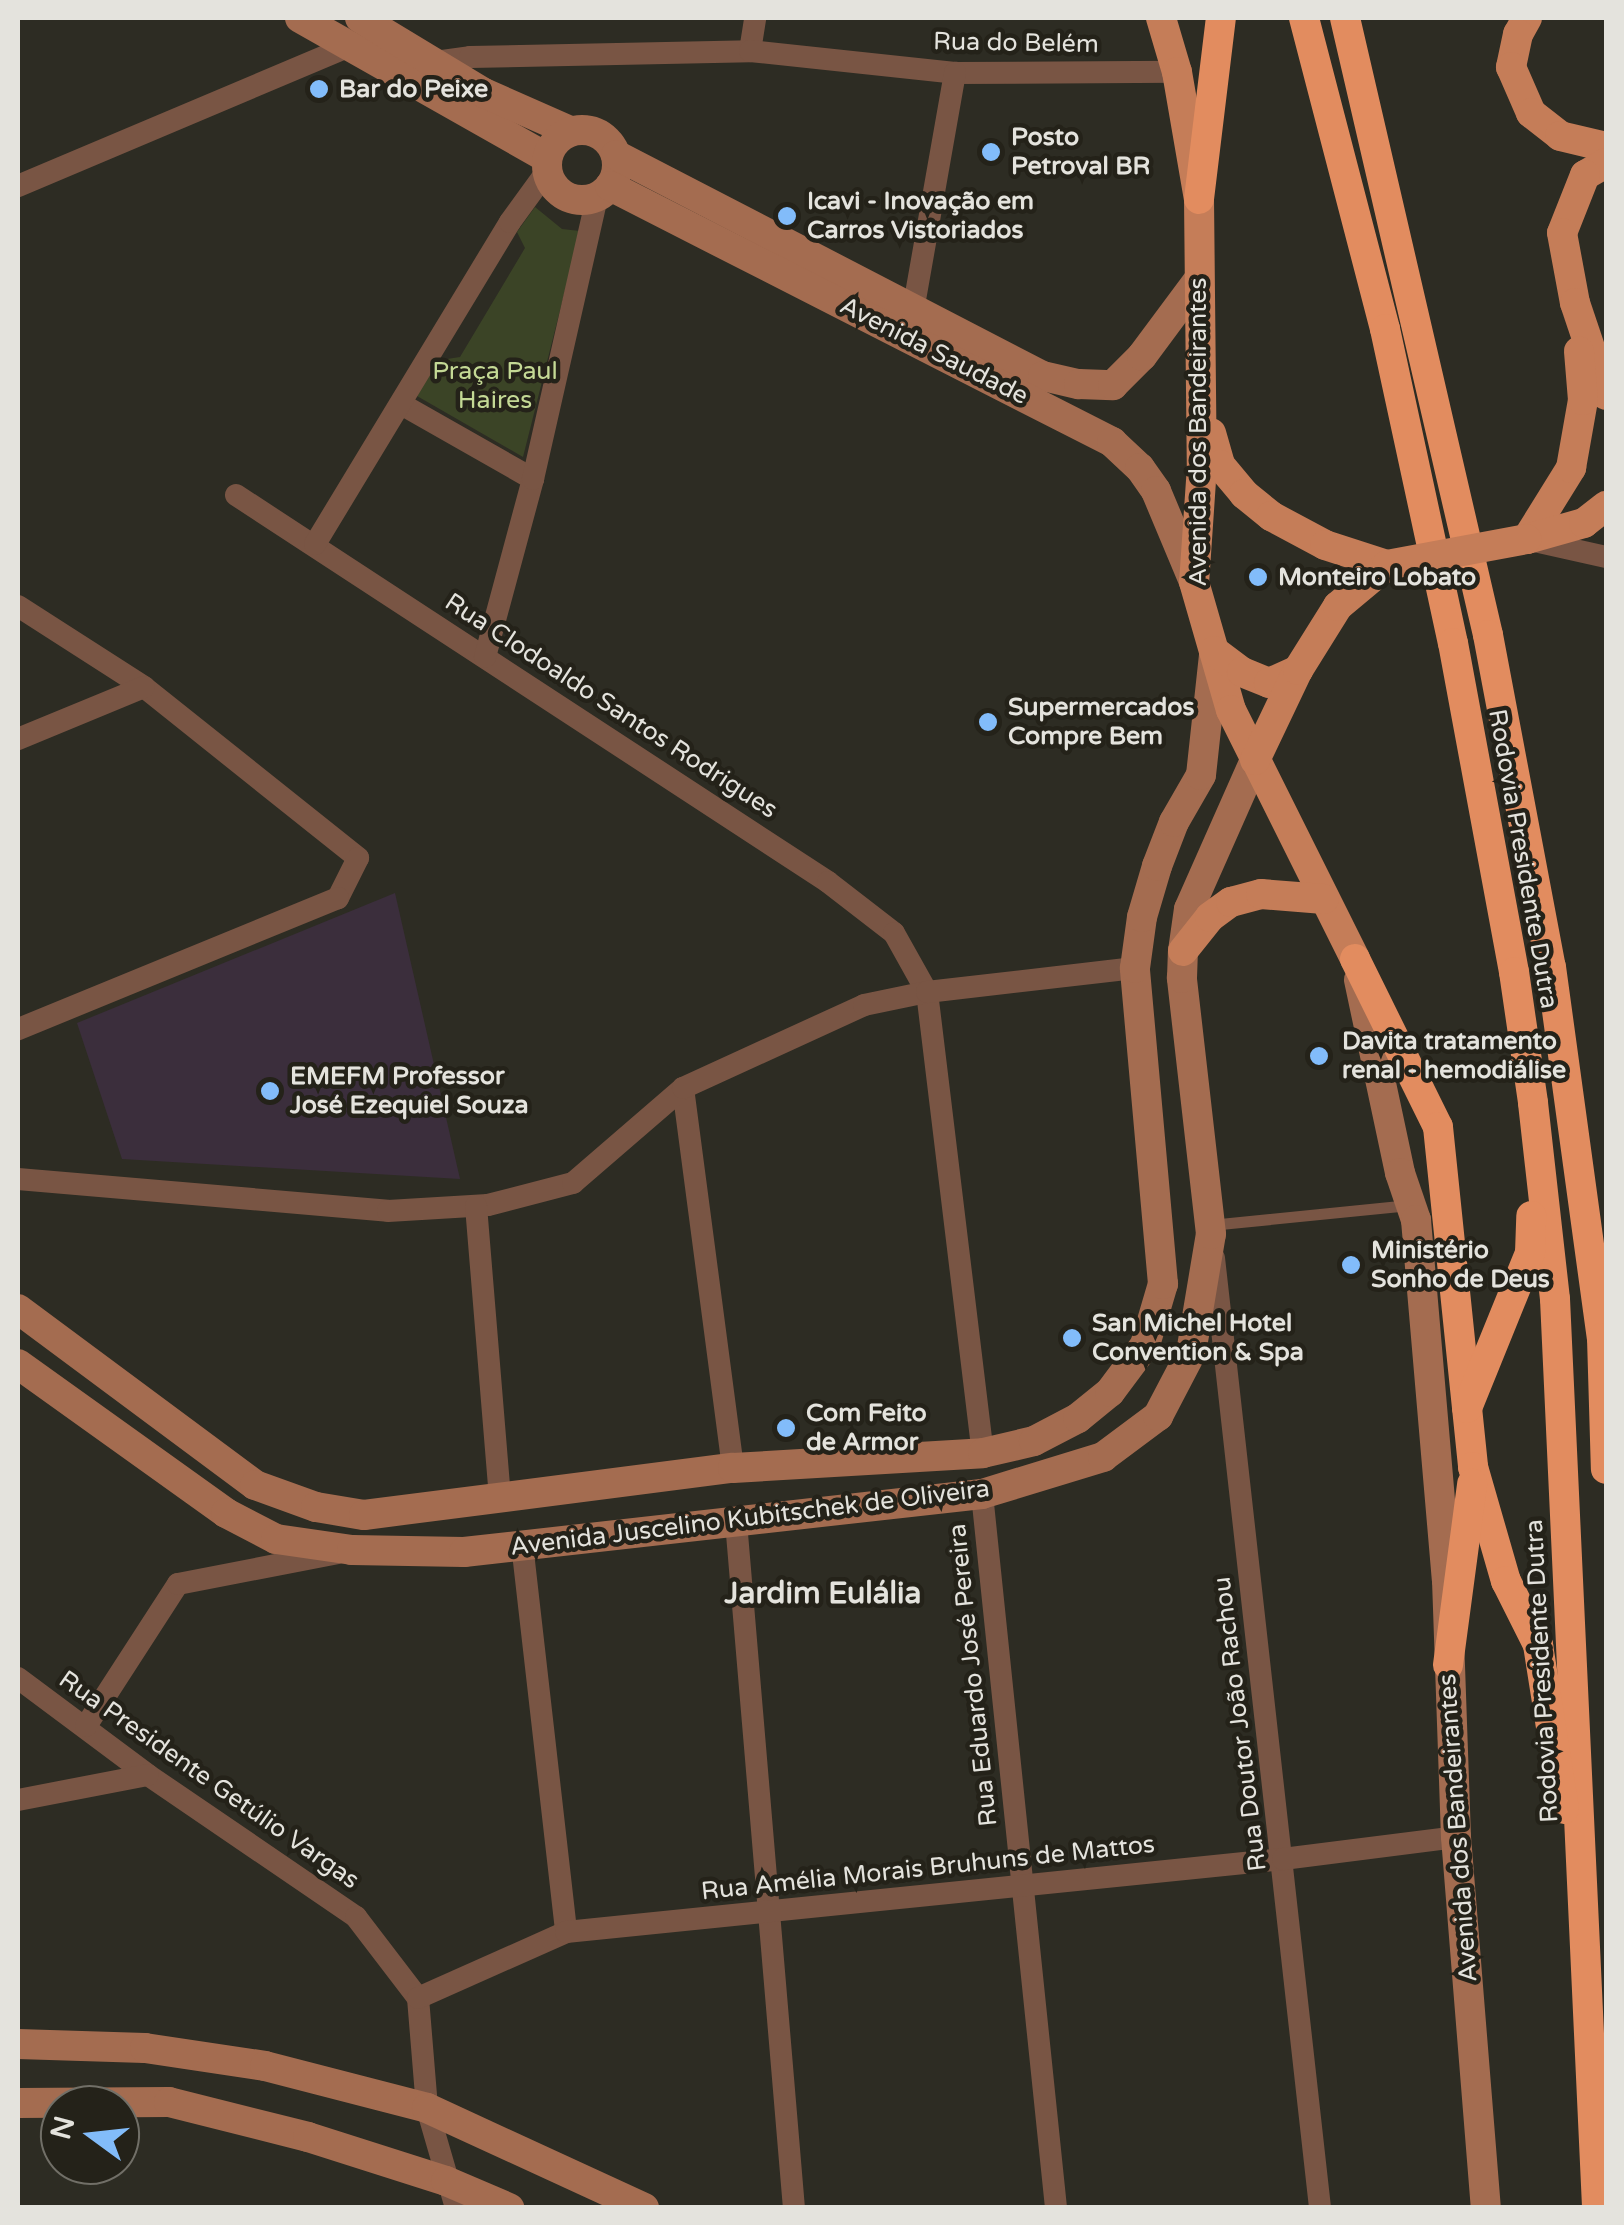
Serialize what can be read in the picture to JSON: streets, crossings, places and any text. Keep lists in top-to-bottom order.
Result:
{
  "streets": {
    "highway": ["Rodovia Presidente Dutra"],
    "main road": ["Avenida Saudade", "Avenida dos Bandeirantes", "Avenida Juscelino Kubitschek de Oliveira"],
    "street": [
      "Rua do Belém",
      "Rua Clodoaldo Santos Rodrigues",
      "Rua Eduardo José Pereira",
      "Rua Doutor João Rachou",
      "Rua Presidente Getúlio Vargas",
      "Rua Amélia Morais Bruhuns de Mattos"
    ]
  },
  "crossings": [
    ["Rua do Belém", "Avenida Saudade"],
    ["Rua do Belém", "Avenida dos Bandeirantes"],
    ["Avenida Saudade", "Avenida dos Bandeirantes"],
    ["Avenida dos Bandeirantes", "Avenida Juscelino Kubitschek de Oliveira"],
    ["Avenida dos Bandeirantes", "Rua Amélia Morais Bruhuns de Mattos"],
    ["Avenida Juscelino Kubitschek de Oliveira", "Rua Eduardo José Pereira"],
    ["Avenida Juscelino Kubitschek de Oliveira", "Rua Doutor João Rachou"],
    ["Rua Eduardo José Pereira", "Rua Amélia Morais Bruhuns de Mattos"],
    ["Rua Doutor João Rachou", "Rua Amélia Morais Bruhuns de Mattos"],
    ["Rua Presidente Getúlio Vargas", "Rua Amélia Morais Bruhuns de Mattos"]
  ],
  "districts": ["Jardim Eulália"],
  "parks": ["Praça Paul Haires"],
  "places": [
    "Bar do Peixe",
    "Posto Petroval BR",
    "Icavi - Inovação em Carros Vistoriados",
    "Monteiro Lobato",
    "Supermercados Compre Bem",
    "Davita tratamento renal - hemodiálise",
    "EMEFM Professor José Ezequiel Souza",
    "Ministério Sonho de Deus",
    "San Michel Hotel Convention & Spa",
    "Com Feito de Armor"
  ],
  "north": "left"
}
